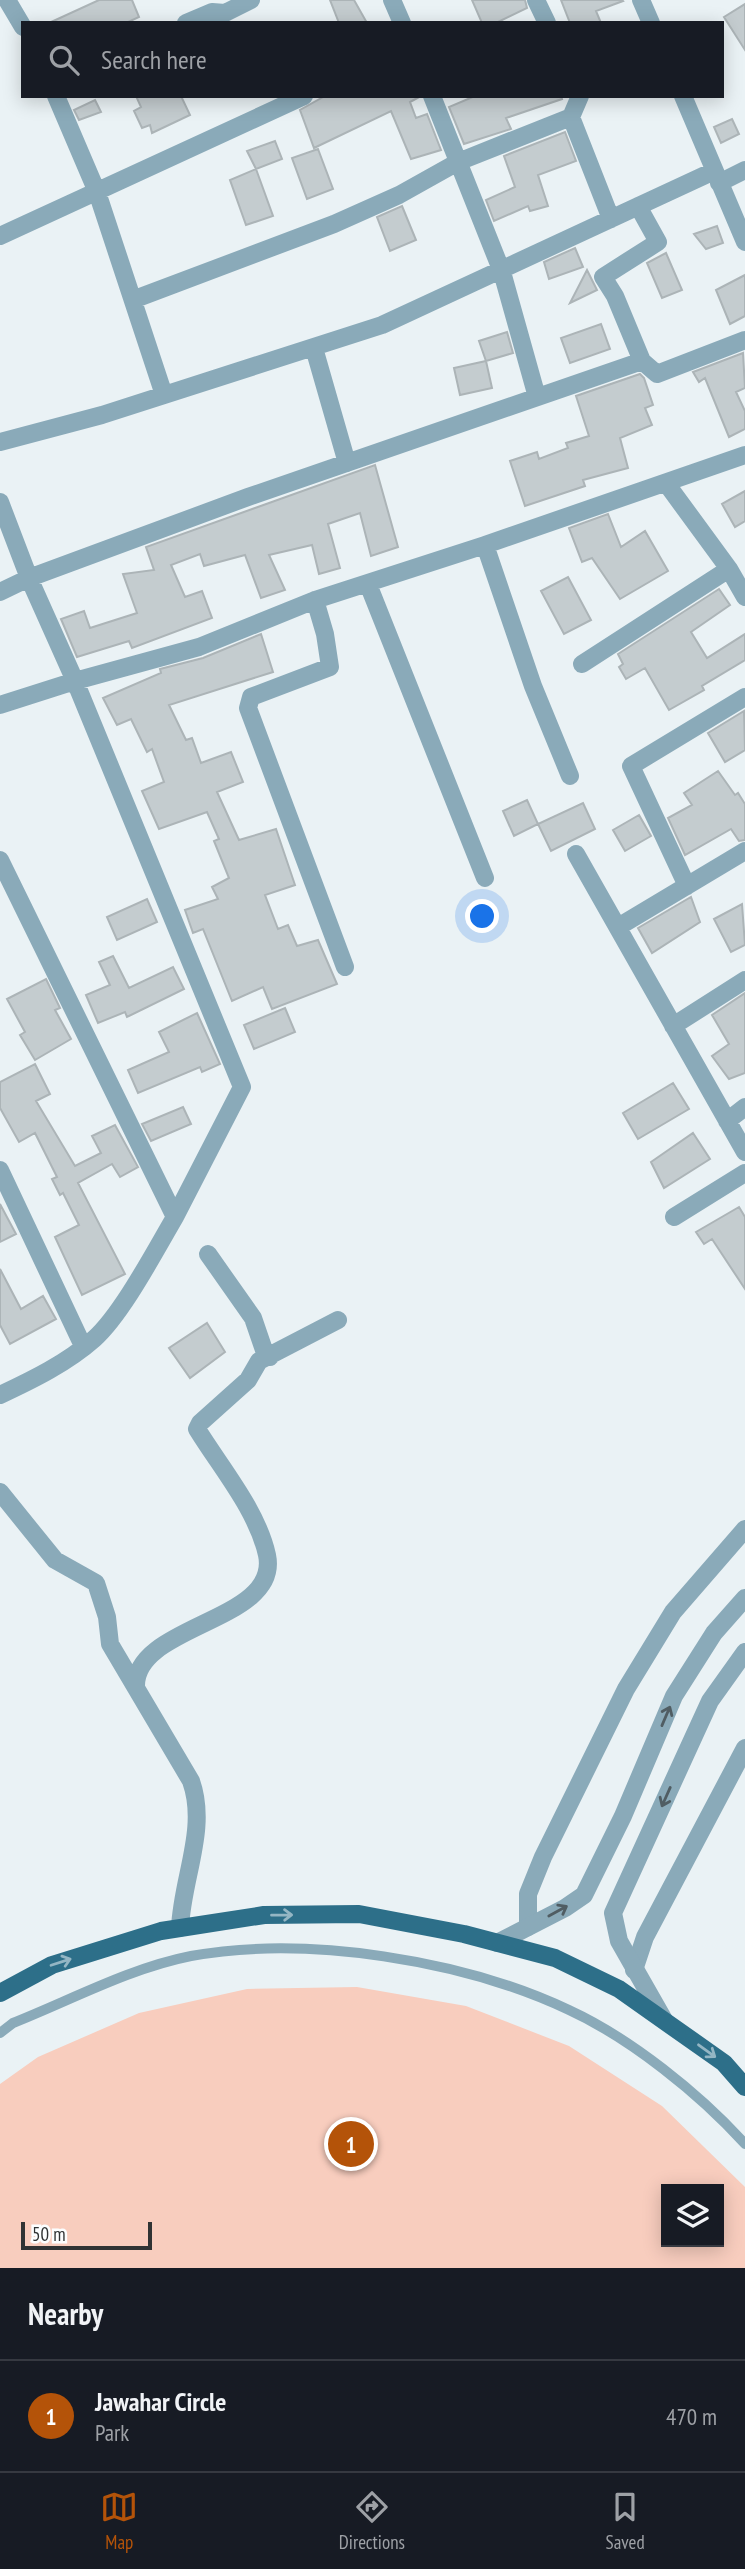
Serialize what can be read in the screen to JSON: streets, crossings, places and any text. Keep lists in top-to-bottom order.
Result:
{
  "scale_bar": "50 m",
  "page": {
    "search": "Search here",
    "pins": "1",
    "scale": "50 m",
    "heading": "Nearby",
    "list": [
      {
        "mark": "1",
        "name": "Jawahar Circle",
        "note": "Park",
        "value": "470 m"
      }
    ],
    "nav": ["Map", "Directions", "Saved"]
  }
}
